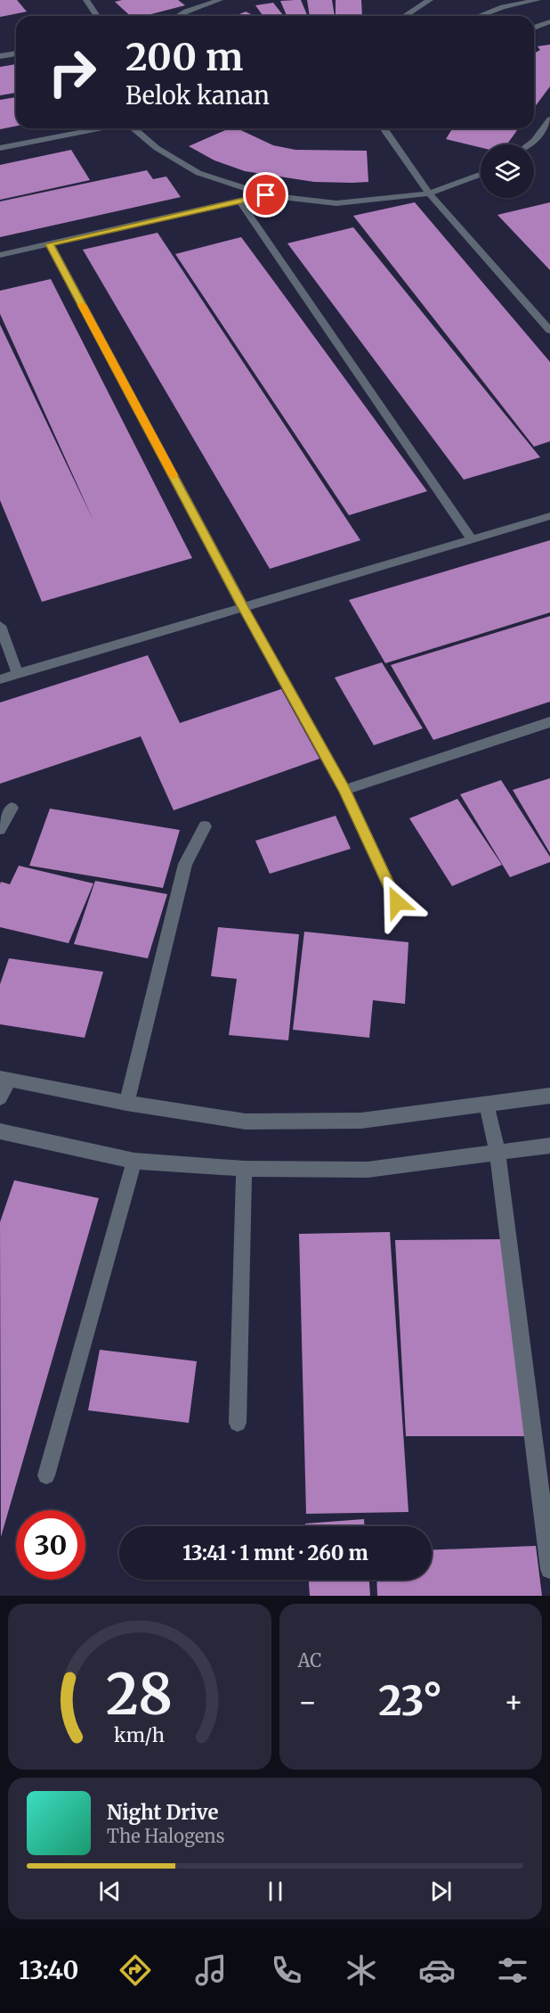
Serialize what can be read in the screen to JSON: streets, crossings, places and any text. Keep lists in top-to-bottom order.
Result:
{
  "page": {
    "turn": ["200 m", "Belok kanan"],
    "limit": "30",
    "trip": "13:41 · 1 mnt · 260 m",
    "tile": "AC",
    "heat": ["−", "23°", "+"],
    "song": ["Night Drive", "The Halogens"],
    "tabs": "13:40",
    "gauge": ["28", "km/h"]
  }
}
